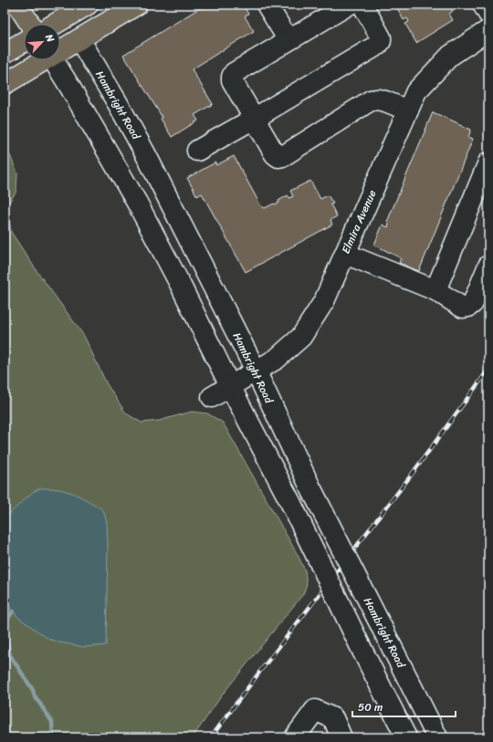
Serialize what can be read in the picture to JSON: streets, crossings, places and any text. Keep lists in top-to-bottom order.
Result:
{
  "streets": {
    "main road": ["Hambright Road"],
    "street": ["Elmira Avenue"]
  },
  "crossings": [
    ["Hambright Road", "Elmira Avenue"]
  ],
  "scale_bar": "50 m",
  "north": "top right"
}
